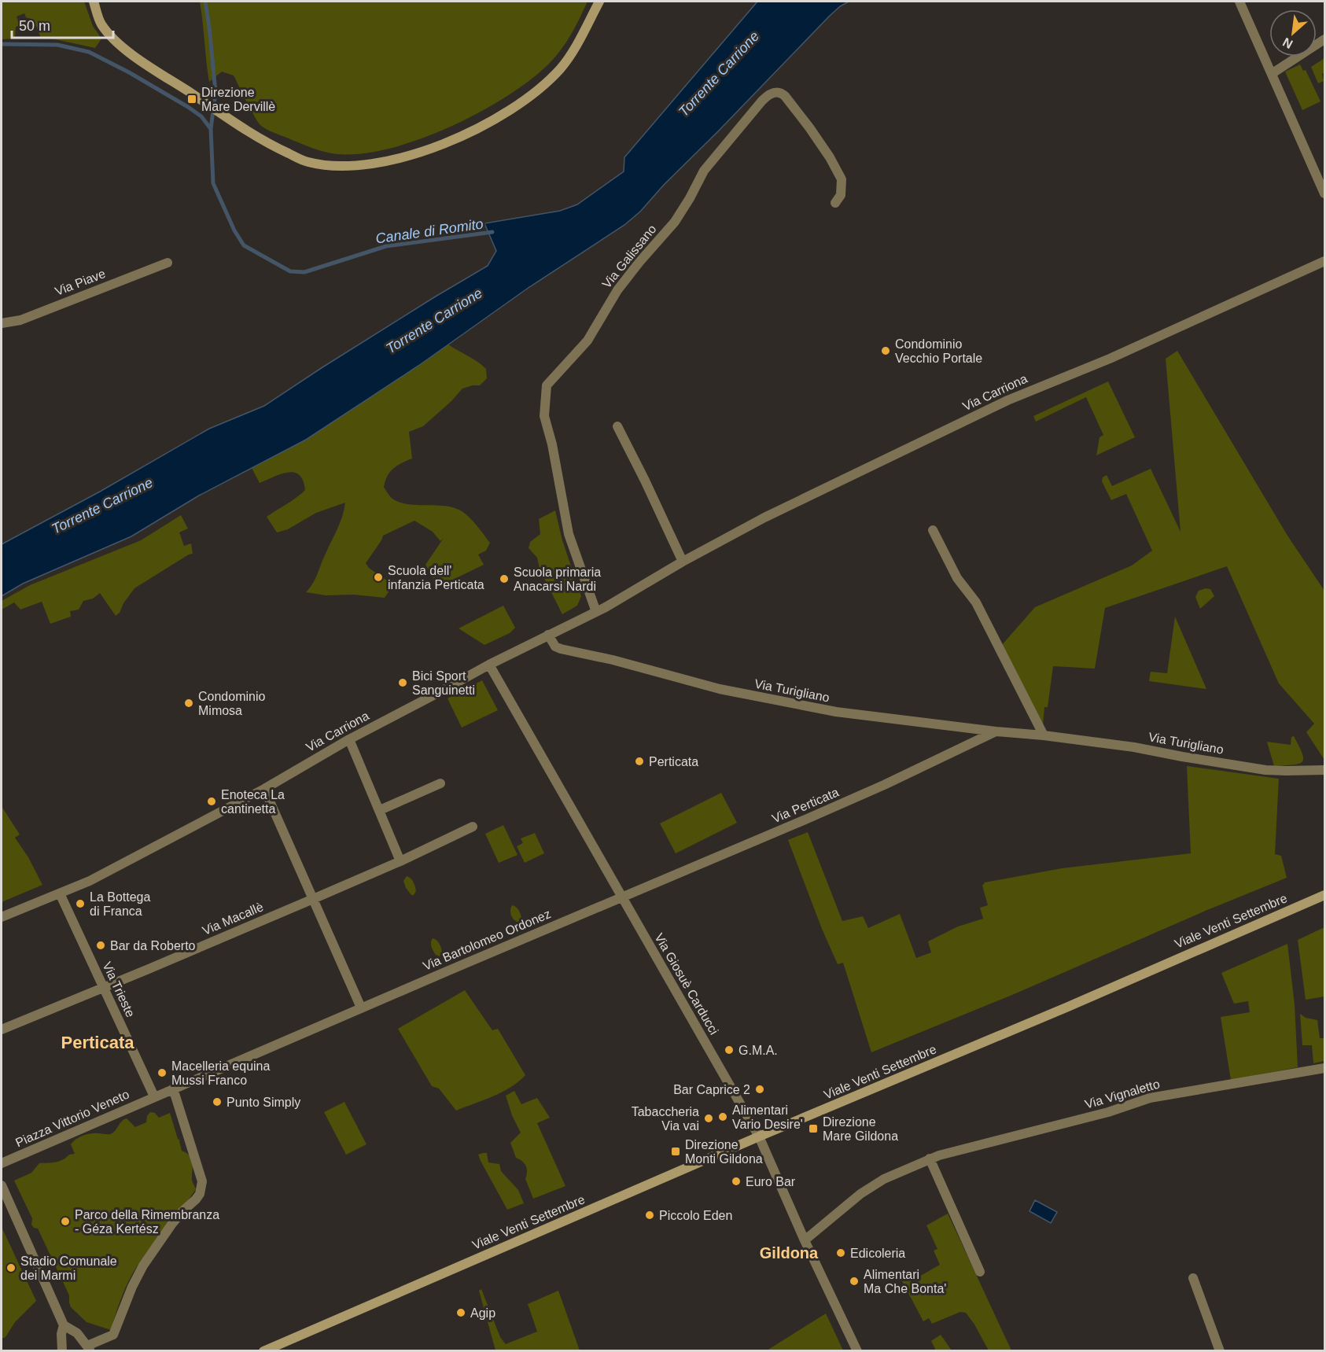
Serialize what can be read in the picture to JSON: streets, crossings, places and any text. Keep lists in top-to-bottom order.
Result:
{
  "streets": {
    "main road": ["Viale Venti Settembre"],
    "street": [
      "Via Galissano",
      "Via Piave",
      "Via Carriona",
      "Via Turigliano",
      "Via Perticata",
      "Via Macallè",
      "Via Bartolomeo Ordonez",
      "Via Giosuè Carducci",
      "Via Trieste",
      "Via Vignaletto",
      "Piazza Vittorio Veneto"
    ]
  },
  "crossings": [
    ["Via Galissano", "Via Carriona"],
    ["Via Carriona", "Via Turigliano"],
    ["Via Carriona", "Via Giosuè Carducci"],
    ["Via Carriona", "Via Trieste"],
    ["Via Turigliano", "Via Perticata"],
    ["Via Perticata", "Via Bartolomeo Ordonez"],
    ["Via Perticata", "Via Giosuè Carducci"],
    ["Via Macallè", "Via Trieste"],
    ["Viale Venti Settembre", "Via Giosuè Carducci"],
    ["Via Bartolomeo Ordonez", "Via Giosuè Carducci"],
    ["Via Bartolomeo Ordonez", "Via Trieste"],
    ["Via Bartolomeo Ordonez", "Piazza Vittorio Veneto"],
    ["Via Giosuè Carducci", "Via Vignaletto"],
    ["Via Trieste", "Piazza Vittorio Veneto"]
  ],
  "districts": ["Perticata", "Gildona"],
  "water": ["Torrente Carrione", "Canale di Romito"],
  "places": {
    "transit": ["Direzione Mare Dervillè", "Direzione Mare Gildona", "Direzione Monti Gildona"],
    "other": [
      "Condominio Vecchio Portale",
      "Scuola dell' infanzia Perticata",
      "Scuola primaria Anacarsi Nardi",
      "Bici Sport Sanguinetti",
      "Condominio Mimosa",
      "Perticata",
      "Enoteca La cantinetta",
      "La Bottega di Franca",
      "Bar da Roberto",
      "G.M.A.",
      "Macelleria equina Mussi Franco",
      "Bar Caprice 2",
      "Punto Simply",
      "Alimentari Vario Desire'",
      "Tabaccheria Via vai",
      "Euro Bar",
      "Piccolo Eden",
      "Parco della Rimembranza - Géza Kertész",
      "Edicoleria",
      "Stadio Comunale dei Marmi",
      "Alimentari Ma Che Bonta'",
      "Agip"
    ]
  },
  "scale_bar": "50 m",
  "north": "bottom left"
}
